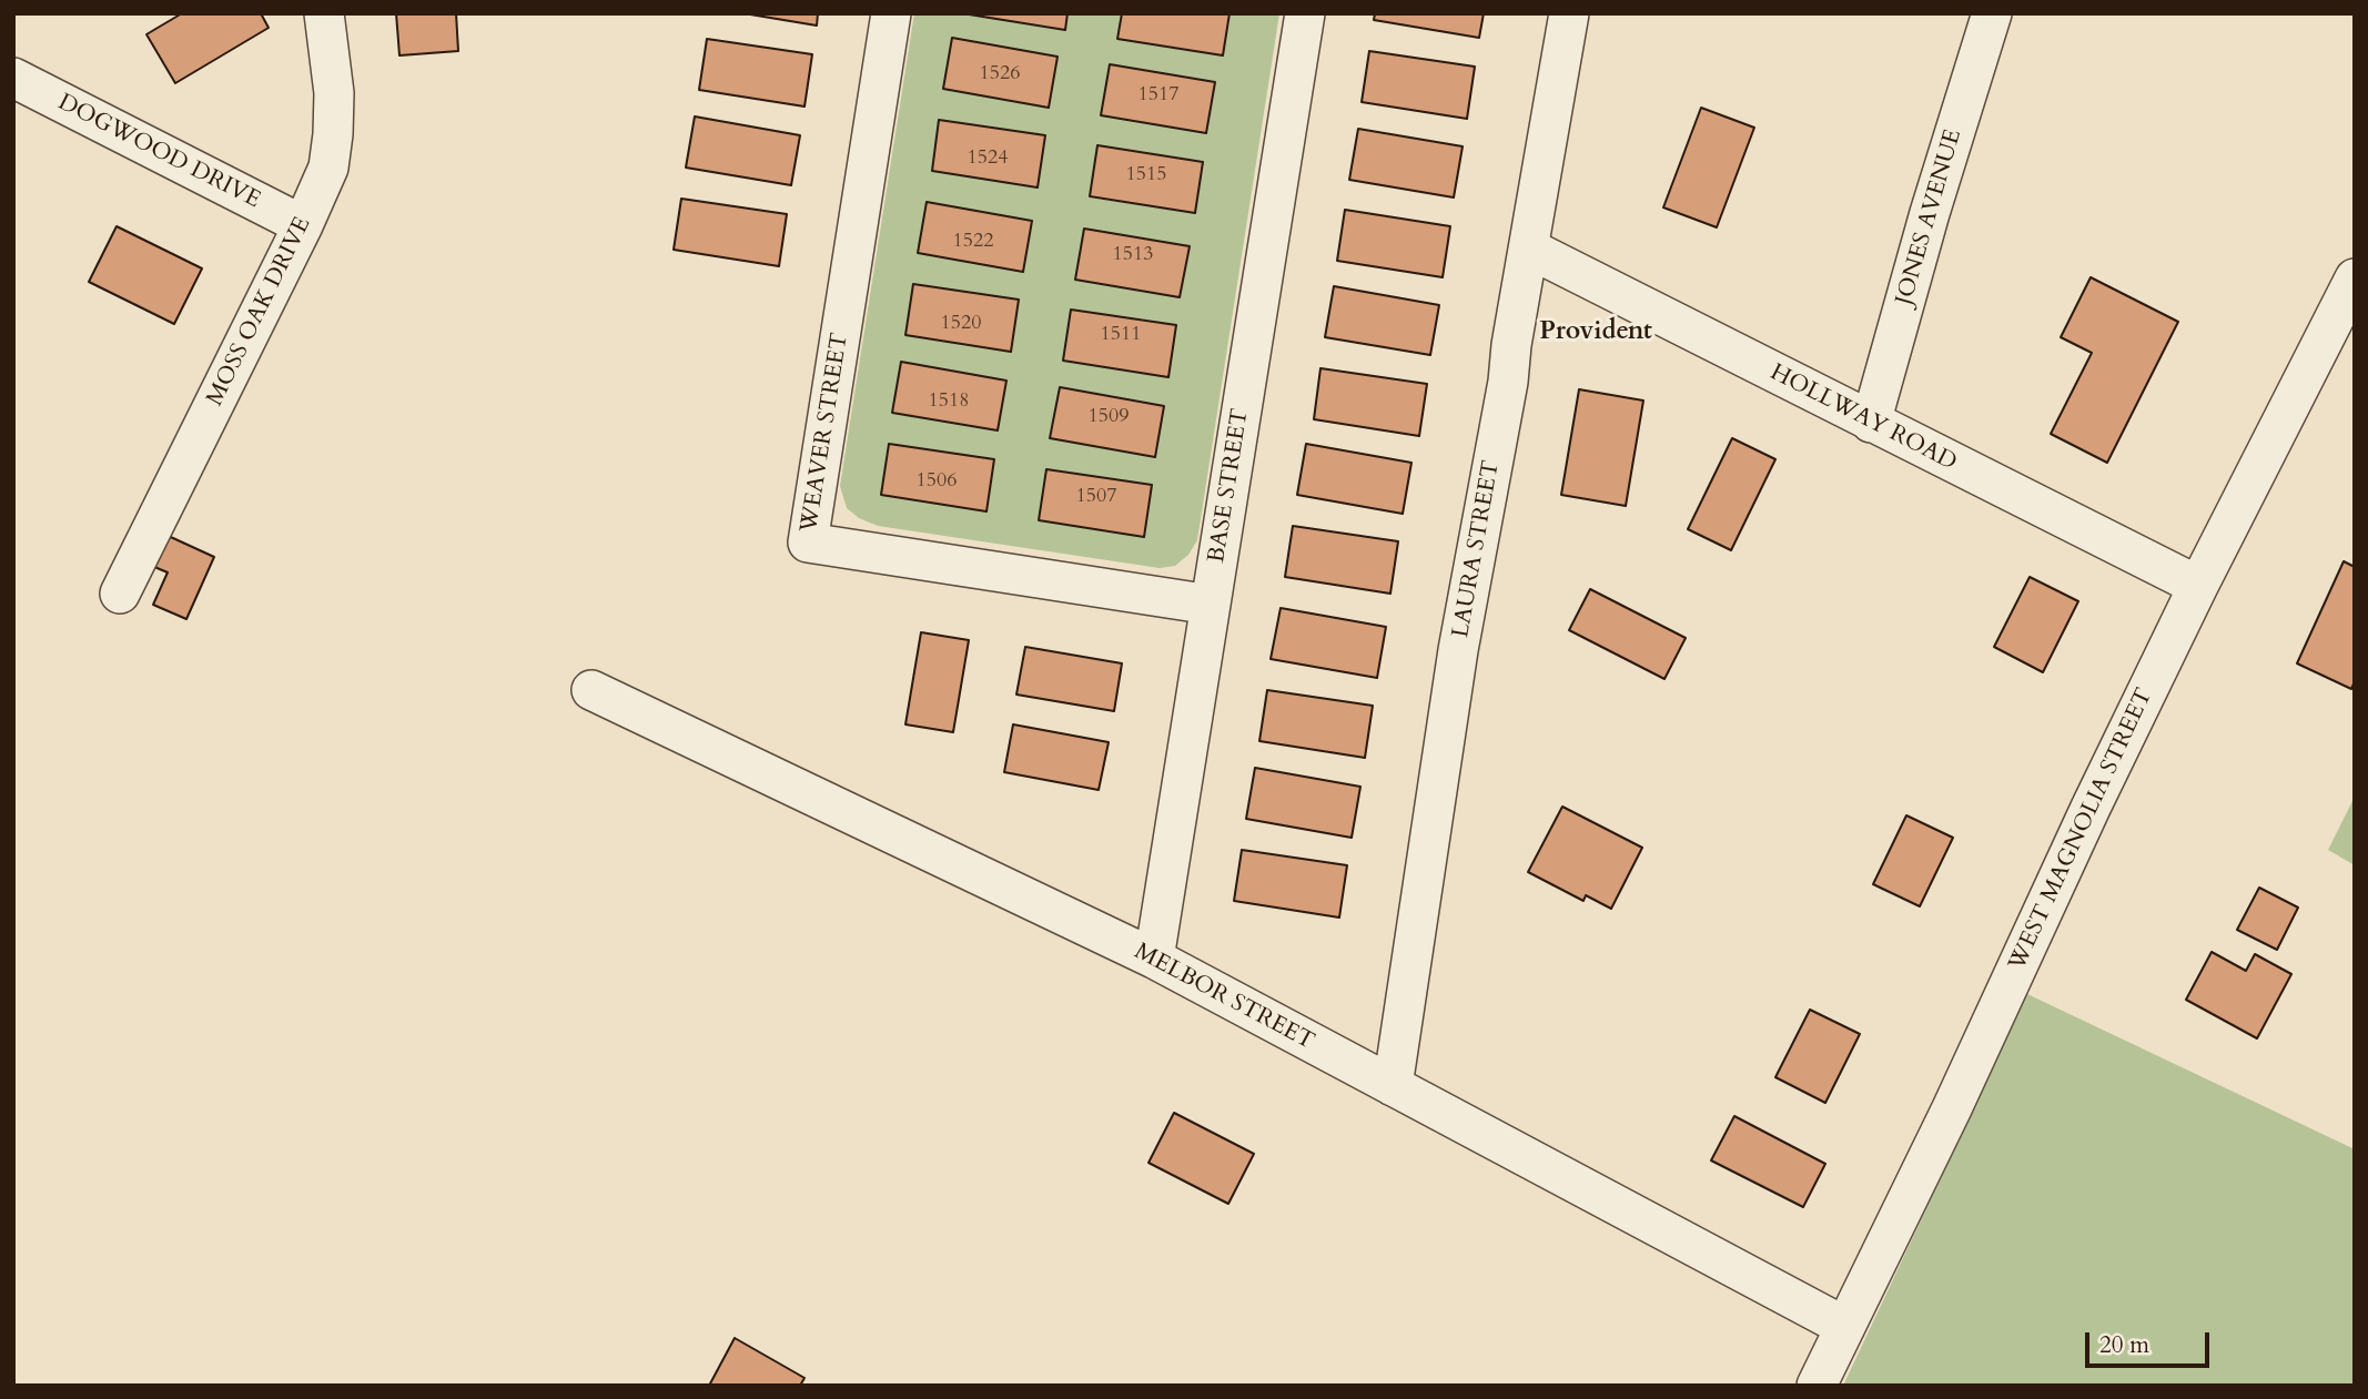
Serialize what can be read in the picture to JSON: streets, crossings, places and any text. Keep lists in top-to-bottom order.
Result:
{
  "streets": {
    "street": [
      "DOGWOOD DRIVE",
      "JONES AVENUE",
      "MOSS OAK DRIVE",
      "HOLLWAY ROAD",
      "WEAVER STREET",
      "BASE STREET",
      "LAURA STREET",
      "WEST MAGNOLIA STREET",
      "MELBOR STREET"
    ]
  },
  "crossings": [
    ["DOGWOOD DRIVE", "MOSS OAK DRIVE"],
    ["JONES AVENUE", "HOLLWAY ROAD"],
    ["HOLLWAY ROAD", "LAURA STREET"],
    ["HOLLWAY ROAD", "WEST MAGNOLIA STREET"],
    ["WEAVER STREET", "BASE STREET"],
    ["BASE STREET", "MELBOR STREET"],
    ["LAURA STREET", "MELBOR STREET"],
    ["WEST MAGNOLIA STREET", "MELBOR STREET"]
  ],
  "districts": ["Provident"],
  "house_numbers": [
    "1526",
    "1517",
    "1524",
    "1515",
    "1522",
    "1513",
    "1520",
    "1511",
    "1518",
    "1509",
    "1506",
    "1507"
  ],
  "scale_bar": "20 m"
}
